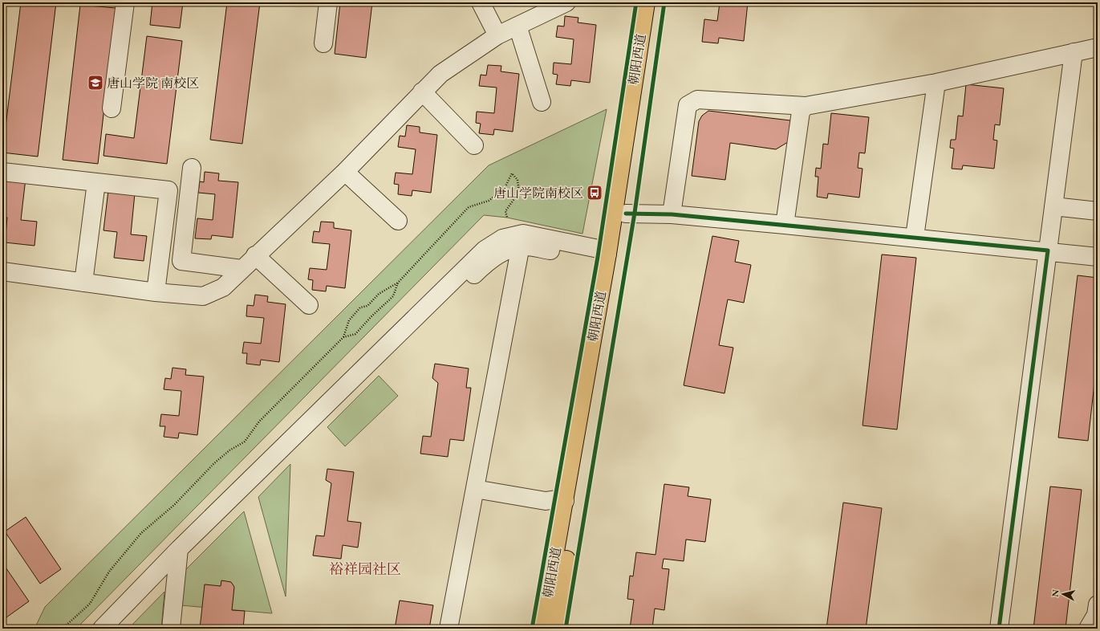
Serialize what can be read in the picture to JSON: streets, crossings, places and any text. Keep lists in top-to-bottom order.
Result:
{
  "streets": {
    "main road": ["朝阳西道"]
  },
  "districts": ["裕祥园社区"],
  "places": {
    "school or university": ["唐山学院 南校区"],
    "bus stop": ["唐山学院南校区"]
  },
  "north": "left"
}
